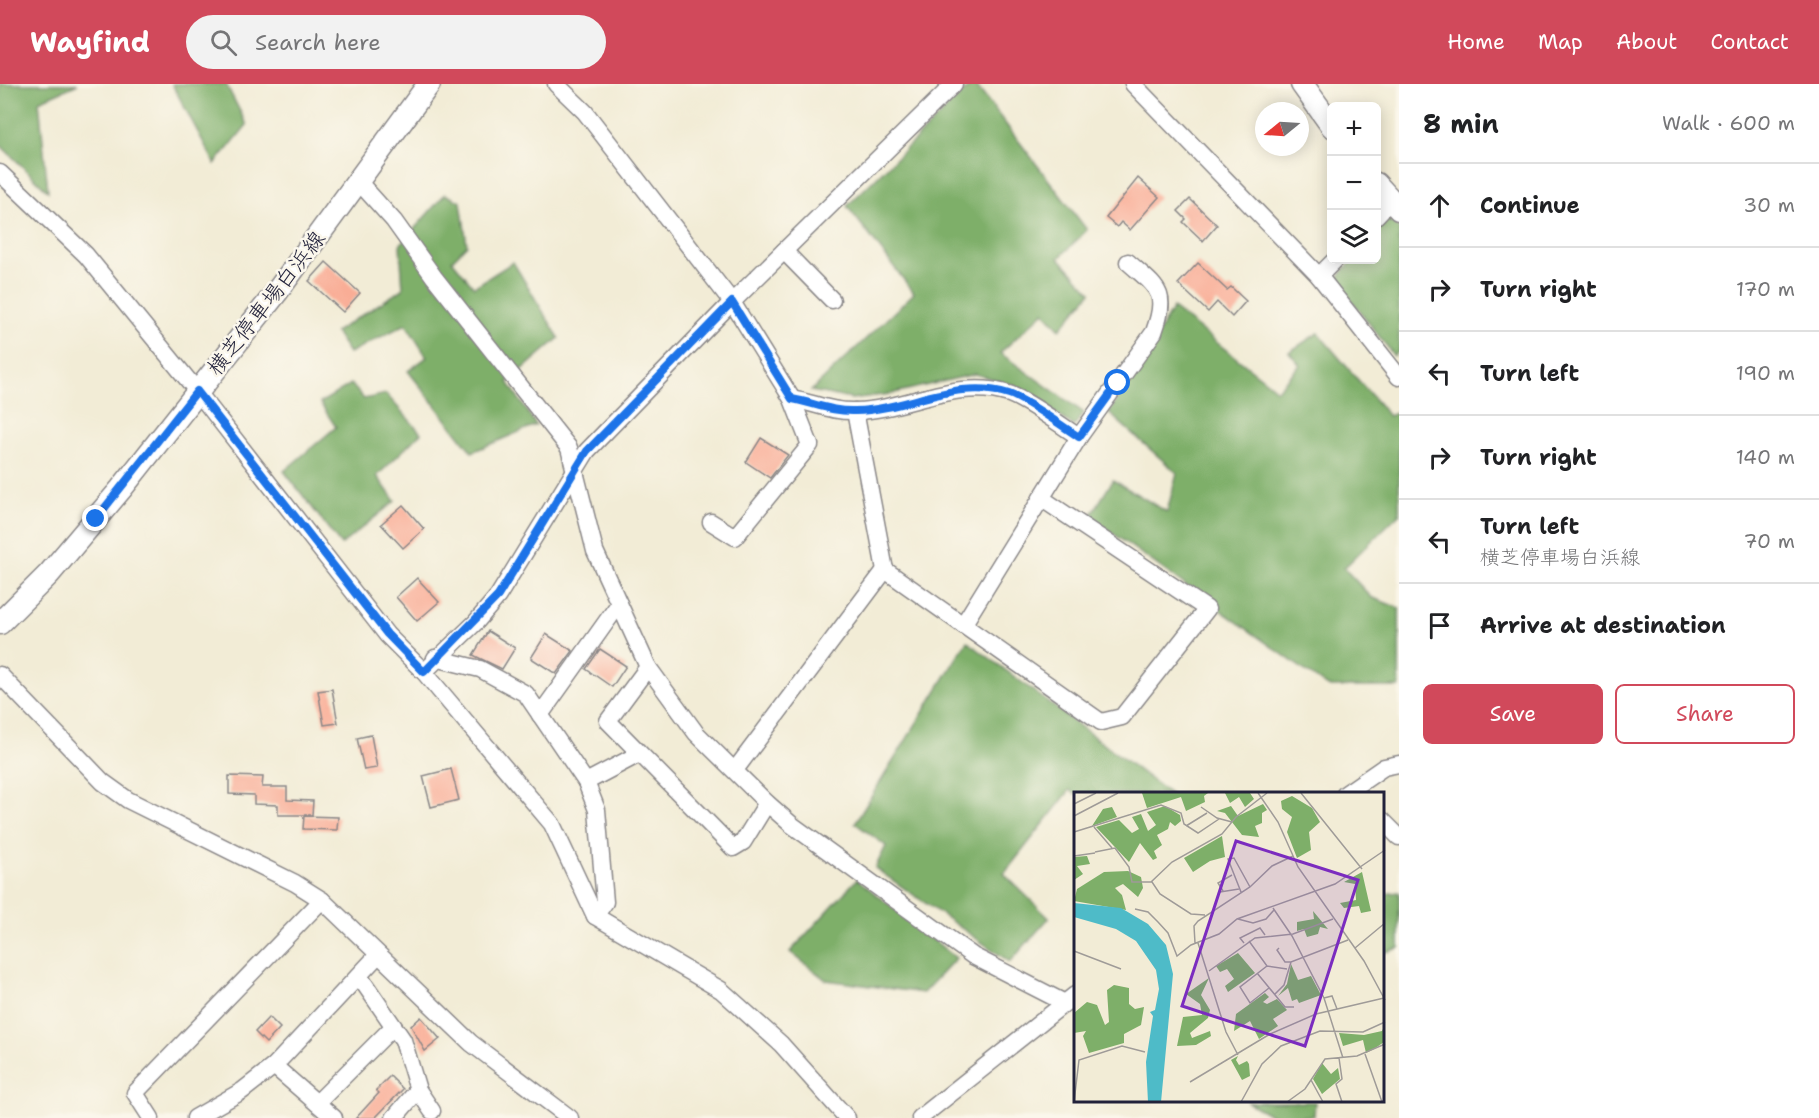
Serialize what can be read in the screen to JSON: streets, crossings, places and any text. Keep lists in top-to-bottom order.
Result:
{
  "streets": {
    "main road": ["横芝停車場白浜線"]
  },
  "north": "left",
  "page": {
    "header": "Wayfind",
    "search": "Search here",
    "nav": [
      "Home",
      "Map",
      "About",
      "Contact"
    ],
    "heading": ["8 min", "Walk · 600 m"],
    "map_buttons": ["+", "−"],
    "list": [
      ["Continue", "30 m"],
      ["Turn right", "170 m"],
      ["Turn left", "190 m"],
      ["Turn right", "140 m"],
      ["Turn left", "横芝停車場白浜線", "70 m"],
      "Arrive at destination"
    ],
    "buttons": ["Save", "Share"]
  }
}
